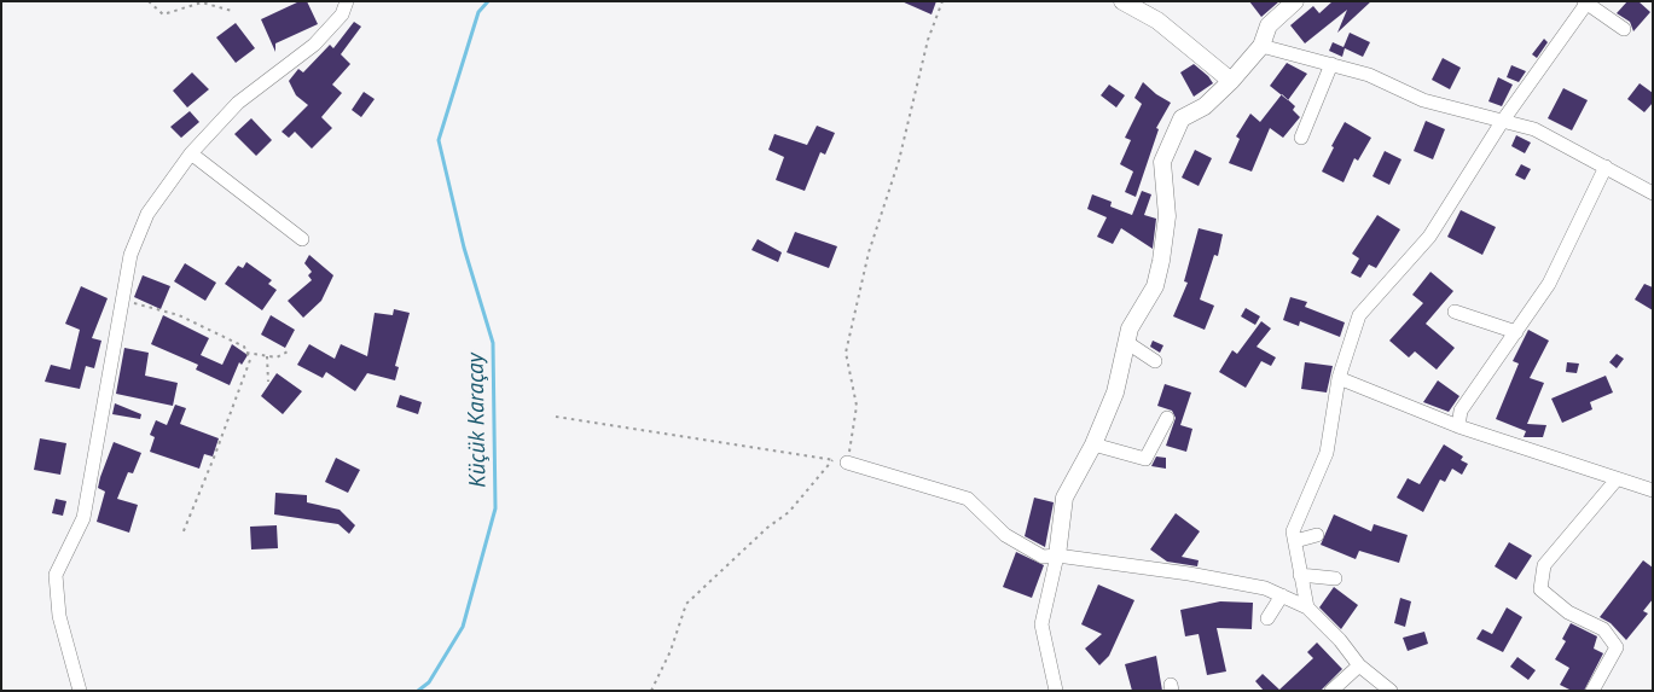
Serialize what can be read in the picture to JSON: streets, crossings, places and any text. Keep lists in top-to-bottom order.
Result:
{
  "water": ["Küçük Karaçay"]
}
